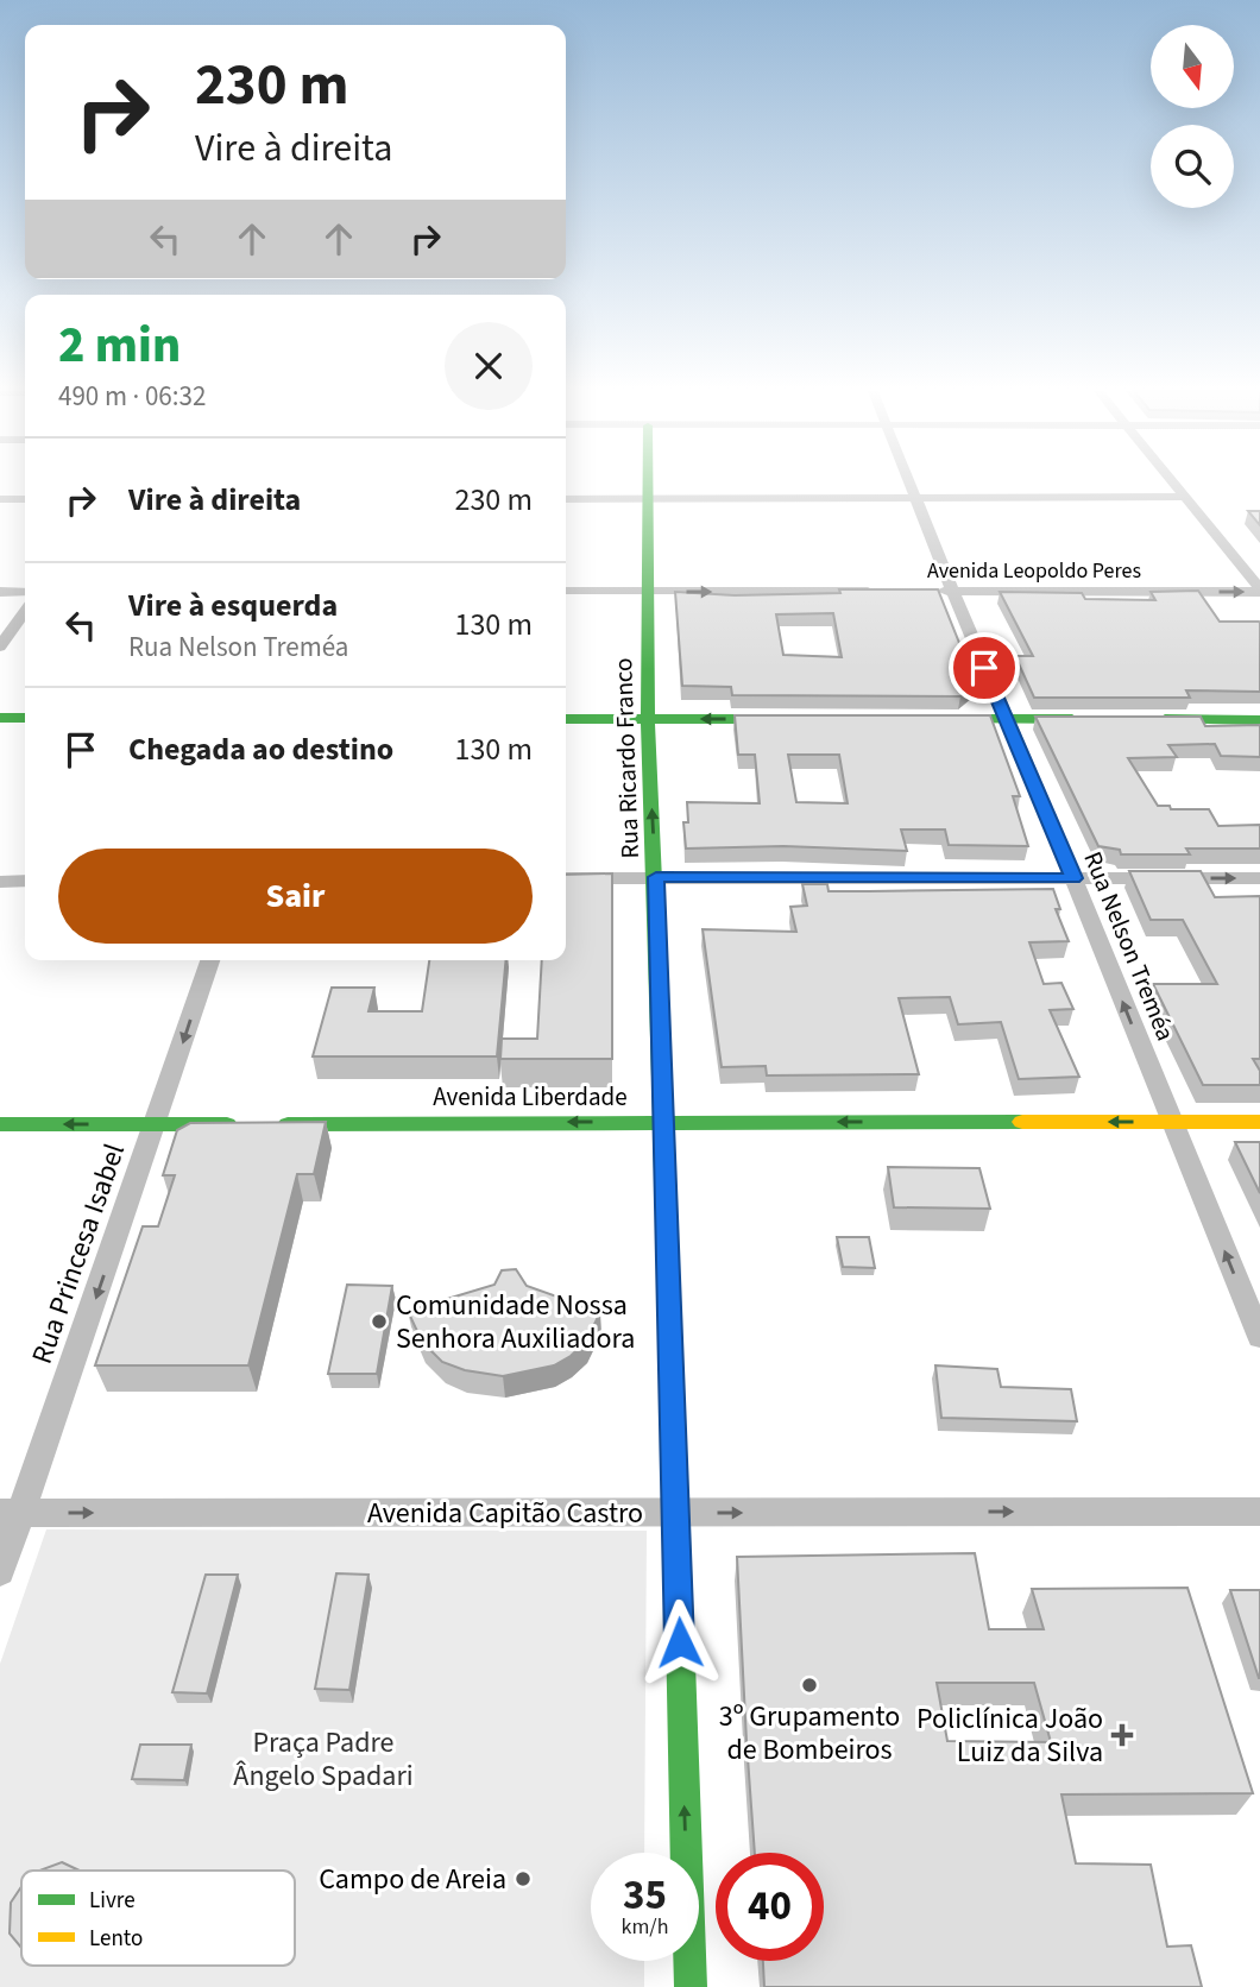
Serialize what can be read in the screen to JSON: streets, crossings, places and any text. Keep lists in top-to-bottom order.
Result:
{
  "streets": {
    "street": [
      "Avenida Leopoldo Peres",
      "Rua Ricardo Franco",
      "Rua Nelson Treméa",
      "Avenida Liberdade",
      "Rua Princesa Isabel",
      "Avenida Capitão Castro"
    ]
  },
  "crossings": [
    ["Avenida Leopoldo Peres", "Rua Nelson Treméa"],
    ["Rua Ricardo Franco", "Avenida Liberdade"],
    ["Rua Ricardo Franco", "Avenida Capitão Castro"],
    ["Rua Nelson Treméa", "Avenida Liberdade"],
    ["Rua Princesa Isabel", "Avenida Capitão Castro"]
  ],
  "one_way": [
    "Rua Ricardo Franco",
    "Rua Nelson Treméa",
    "Avenida Liberdade",
    "Rua Princesa Isabel",
    "Avenida Capitão Castro"
  ],
  "parks": ["Praça Padre Ângelo Spadari"],
  "places": {
    "other": ["Comunidade Nossa Senhora Auxiliadora", "3º Grupamento de Bombeiros", "Campo de Areia"],
    "health": ["Policlínica João Luiz da Silva"]
  },
  "legend": ["Livre", "Lento"],
  "north": "bottom",
  "page": {
    "turn": ["230 m", "Vire à direita"],
    "heading": ["2 min", "490 m · 06:32"],
    "list": [
      {
        "name": "Vire à direita",
        "value": "230 m"
      },
      {
        "name": "Vire à esquerda",
        "note": "Rua Nelson Treméa",
        "value": "130 m"
      },
      {
        "name": "Chegada ao destino",
        "value": "130 m"
      }
    ],
    "buttons": "Sair",
    "speed": "35 km/h",
    "limit": "40"
  }
}
